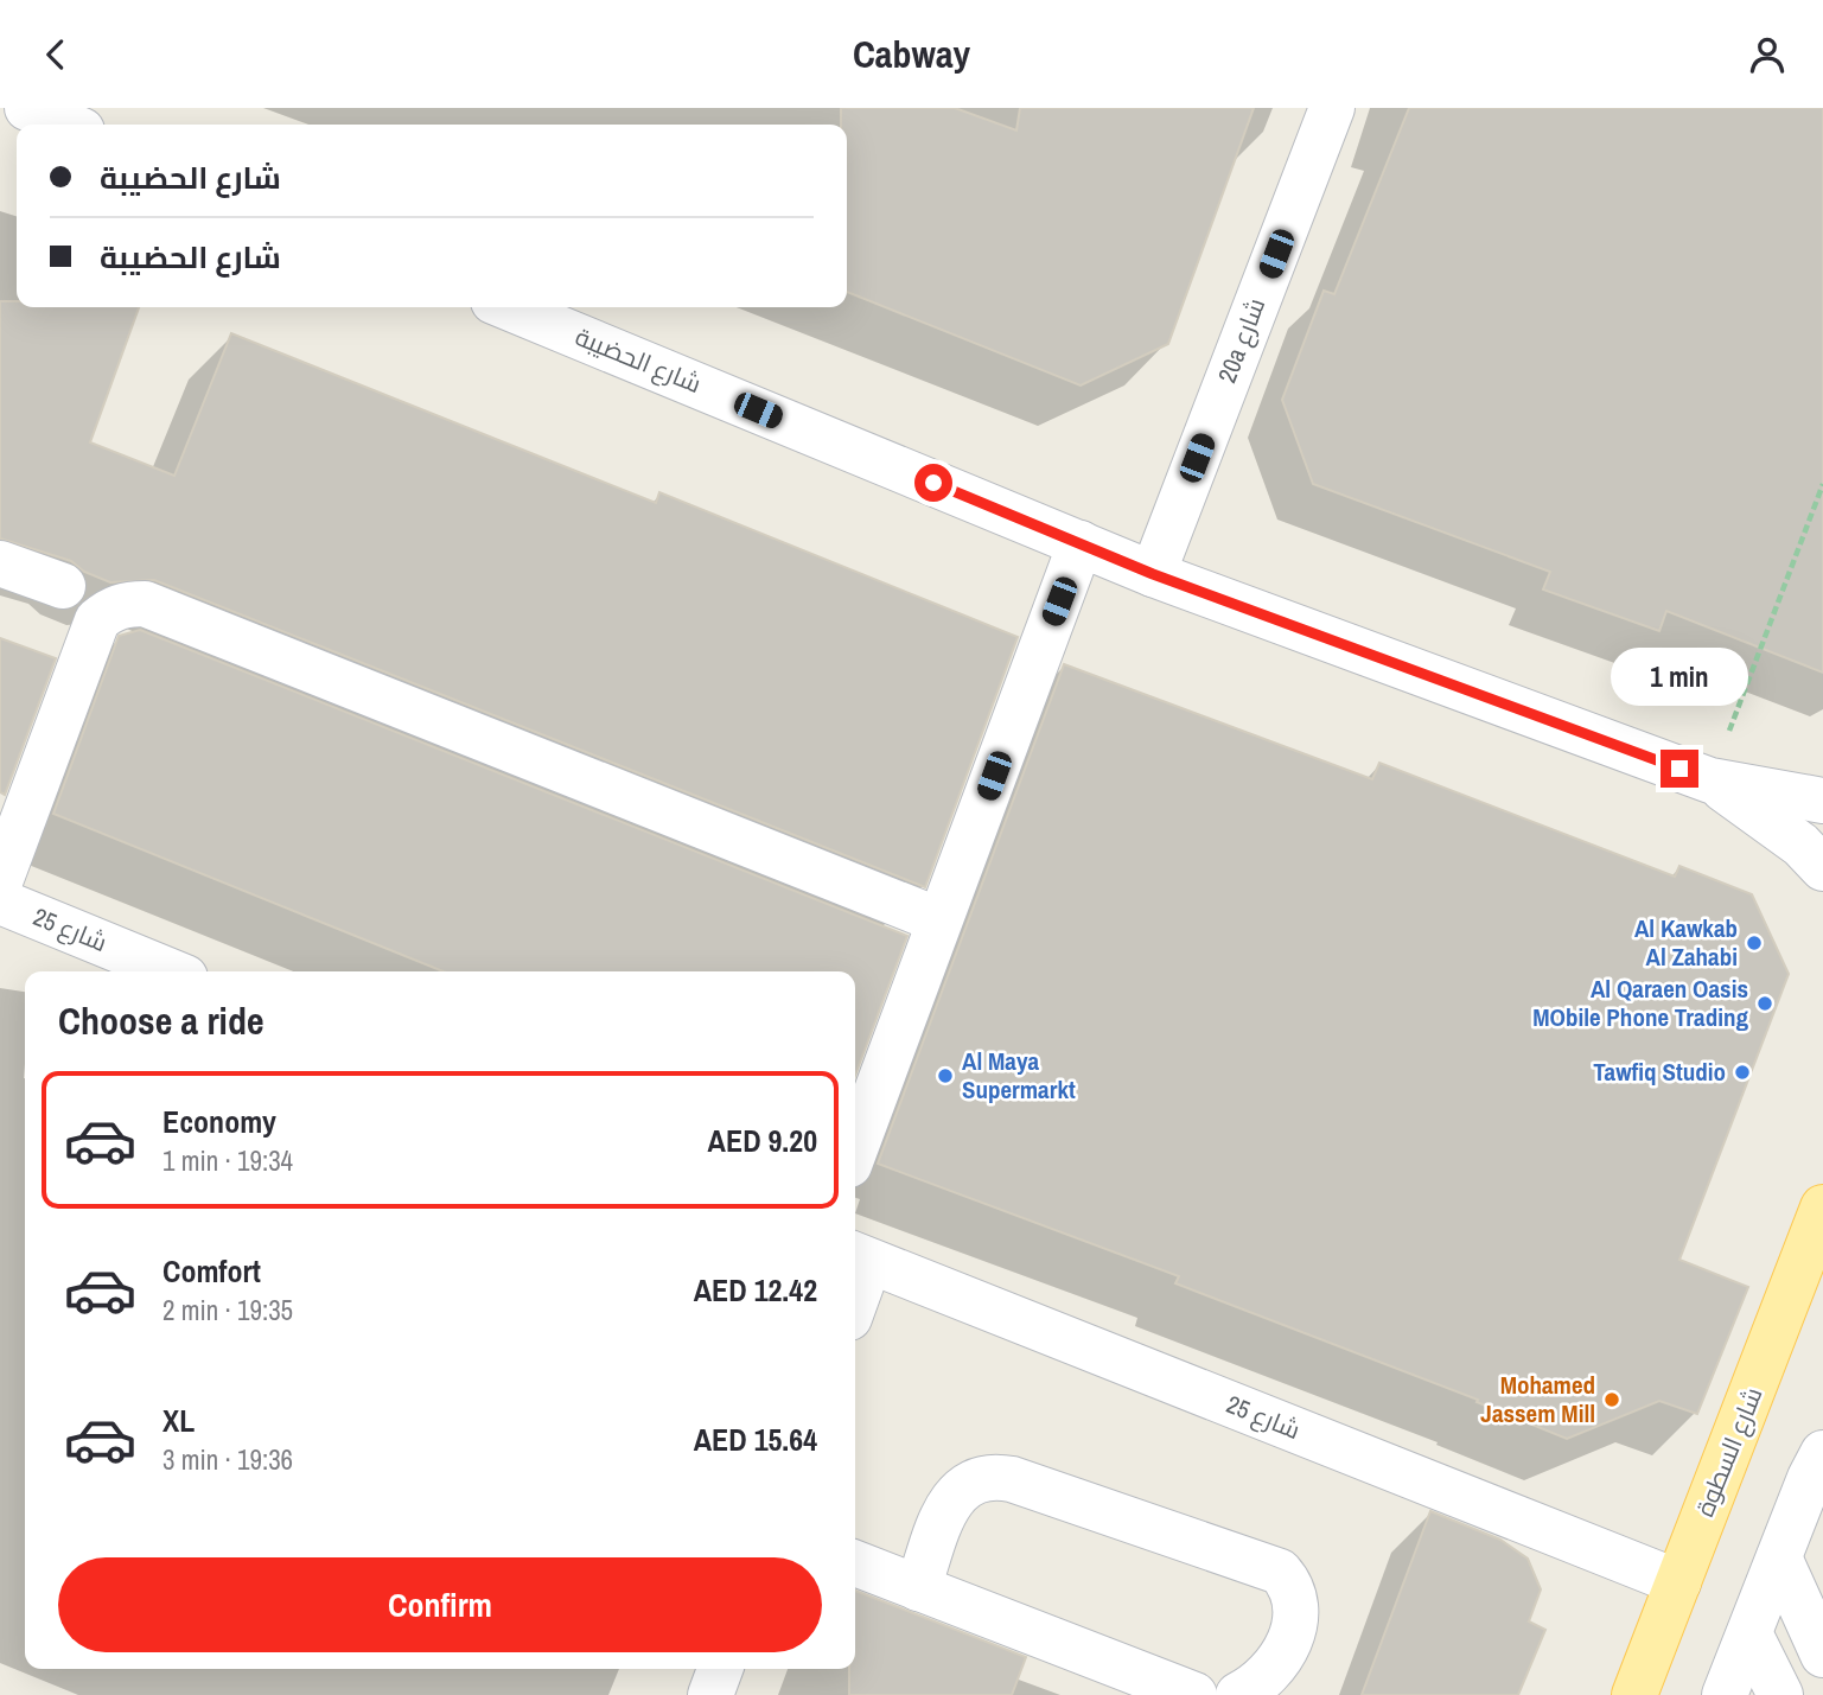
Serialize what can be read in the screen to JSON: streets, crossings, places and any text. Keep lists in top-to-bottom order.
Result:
{
  "streets": {
    "main road": ["شارع السطوة"],
    "street": ["20a شارع", "شارع الحضيبة", "شارع 25"]
  },
  "crossings": [
    ["20a شارع", "شارع الحضيبة"],
    ["شارع 25", "شارع السطوة"]
  ],
  "places": [
    "Al Kawkab Al Zahabi",
    "Al Qaraen Oasis MObile Phone Trading",
    "Tawfiq Studio",
    "Al Maya Supermarkt",
    "Mohamed Jassem Mill"
  ],
  "page": {
    "header": "Cabway",
    "banner": ["شارع الحضيبة", "شارع الحضيبة"],
    "bubble": "1 min",
    "heading": "Choose a ride",
    "list": [
      {
        "name": "Economy",
        "note": "1 min · 19:34",
        "value": "AED 9.20"
      },
      {
        "name": "Comfort",
        "note": "2 min · 19:35",
        "value": "AED 12.42"
      },
      {
        "name": "XL",
        "note": "3 min · 19:36",
        "value": "AED 15.64"
      }
    ],
    "buttons": "Confirm"
  }
}
